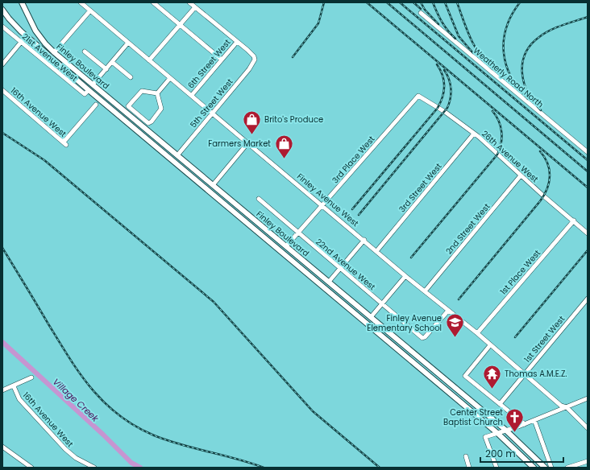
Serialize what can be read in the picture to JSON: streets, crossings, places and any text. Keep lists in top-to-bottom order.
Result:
{
  "streets": {
    "main road": ["Finley Boulevard"],
    "street": [
      "21st Avenue West",
      "6th Street West",
      "Weatherly Road North",
      "5th Street West",
      "16th Avenue West",
      "26th Avenue West",
      "3rd Place West",
      "3rd Street West",
      "Finley Avenue West",
      "2nd Street West",
      "22nd Avenue West",
      "1st Place West",
      "1st Street West"
    ]
  },
  "crossings": [
    ["21st Avenue West", "Finley Boulevard"],
    ["6th Street West", "5th Street West"],
    ["6th Street West", "Finley Avenue West"],
    ["Finley Boulevard", "5th Street West"],
    ["Finley Boulevard", "3rd Place West"],
    ["5th Street West", "Finley Avenue West"],
    ["26th Avenue West", "3rd Place West"],
    ["26th Avenue West", "3rd Street West"],
    ["26th Avenue West", "2nd Street West"],
    ["26th Avenue West", "1st Place West"],
    ["3rd Place West", "Finley Avenue West"],
    ["3rd Place West", "22nd Avenue West"],
    ["3rd Street West", "Finley Avenue West"],
    ["Finley Avenue West", "2nd Street West"],
    ["Finley Avenue West", "22nd Avenue West"],
    ["Finley Avenue West", "1st Place West"],
    ["Finley Avenue West", "1st Street West"]
  ],
  "water": ["Village Creek"],
  "places": {
    "shop": ["Brito's Produce", "Farmers Market"],
    "school or university": ["Finley Avenue Elementary School"],
    "temple": ["Thomas A.M.E.Z."],
    "church": ["Center Street Baptist Church"]
  },
  "scale_bar": "200 m"
}
